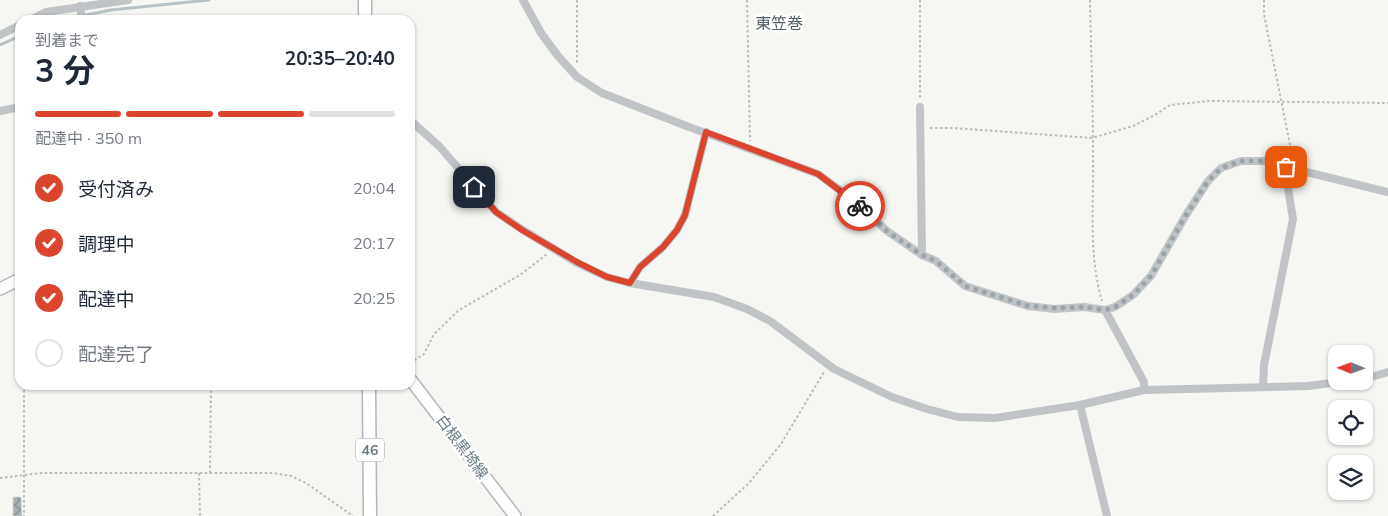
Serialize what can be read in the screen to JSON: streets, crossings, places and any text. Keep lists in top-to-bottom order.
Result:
{
  "streets": {
    "main road": ["白根黒埼線", "46"]
  },
  "districts": ["東笠巻"],
  "north": "left",
  "page": {
    "heading": ["3 分", "到着まで", "20:35–20:40"],
    "bar": "配達中 · 350 m",
    "list": [
      ["受付済み", "20:04"],
      ["調理中", "20:17"],
      ["配達中", "20:25"],
      "配達完了"
    ]
  }
}
